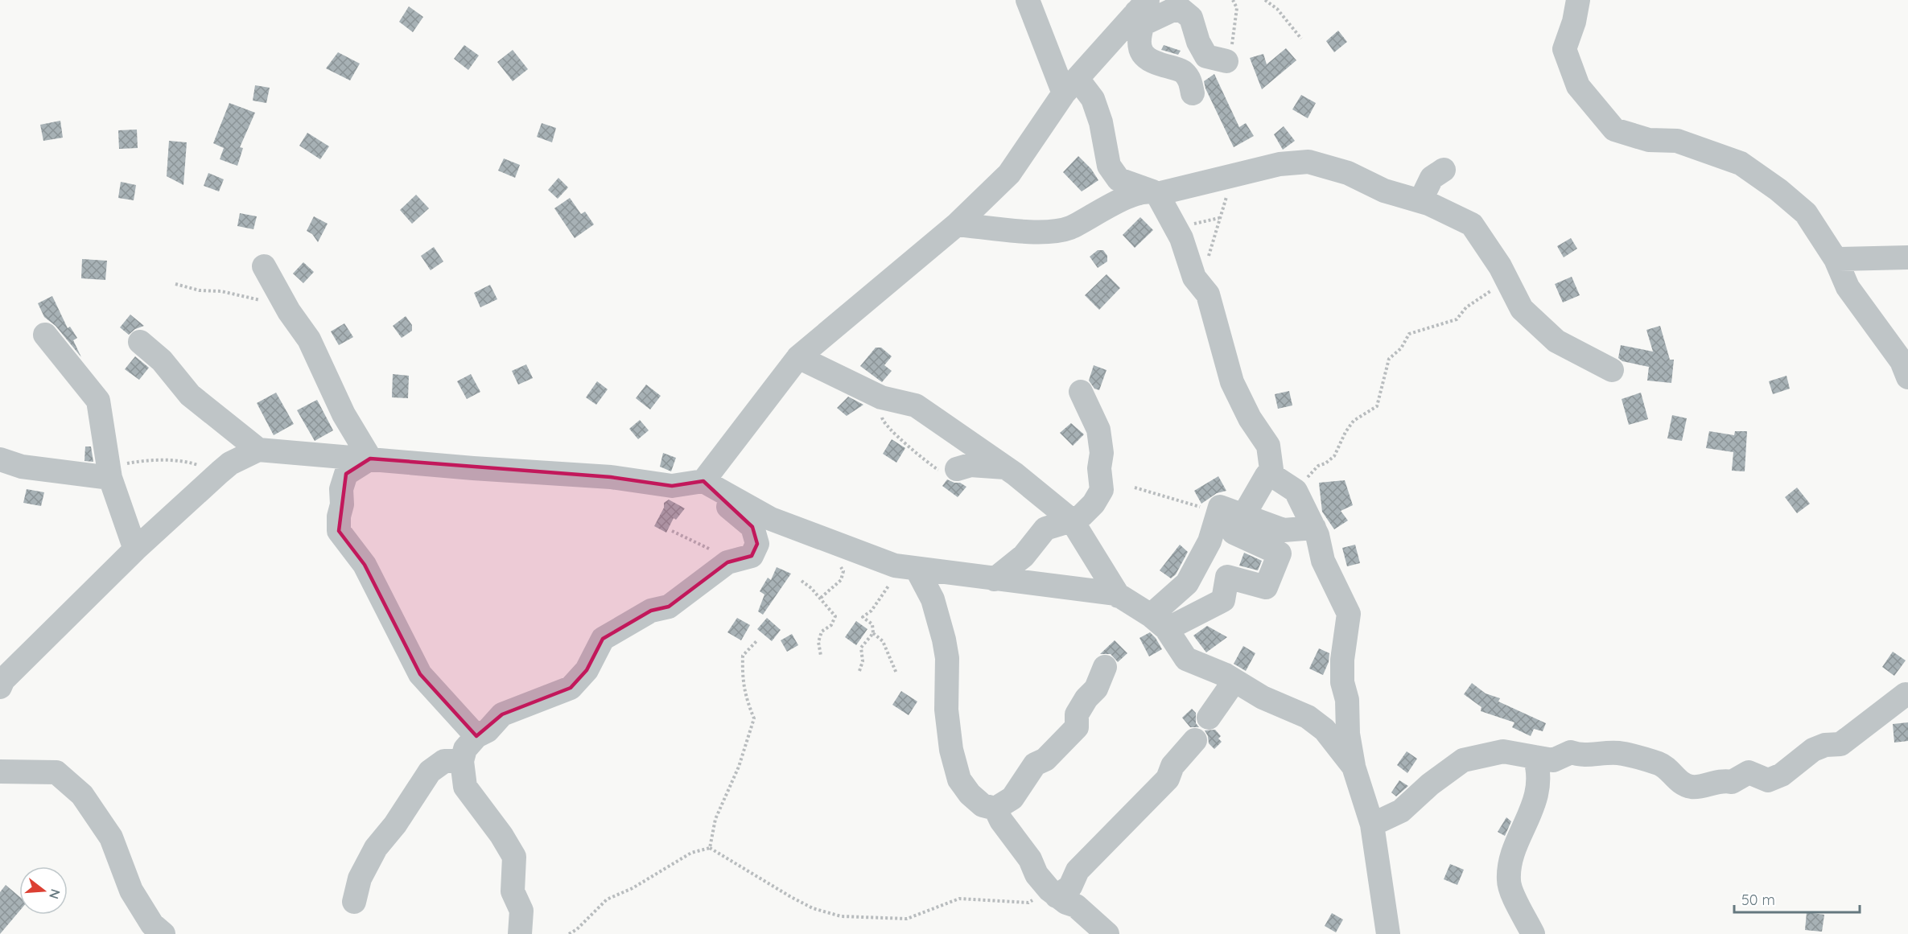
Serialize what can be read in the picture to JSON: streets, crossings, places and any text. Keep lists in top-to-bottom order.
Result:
{
  "scale_bar": "50 m",
  "north": "right"
}
